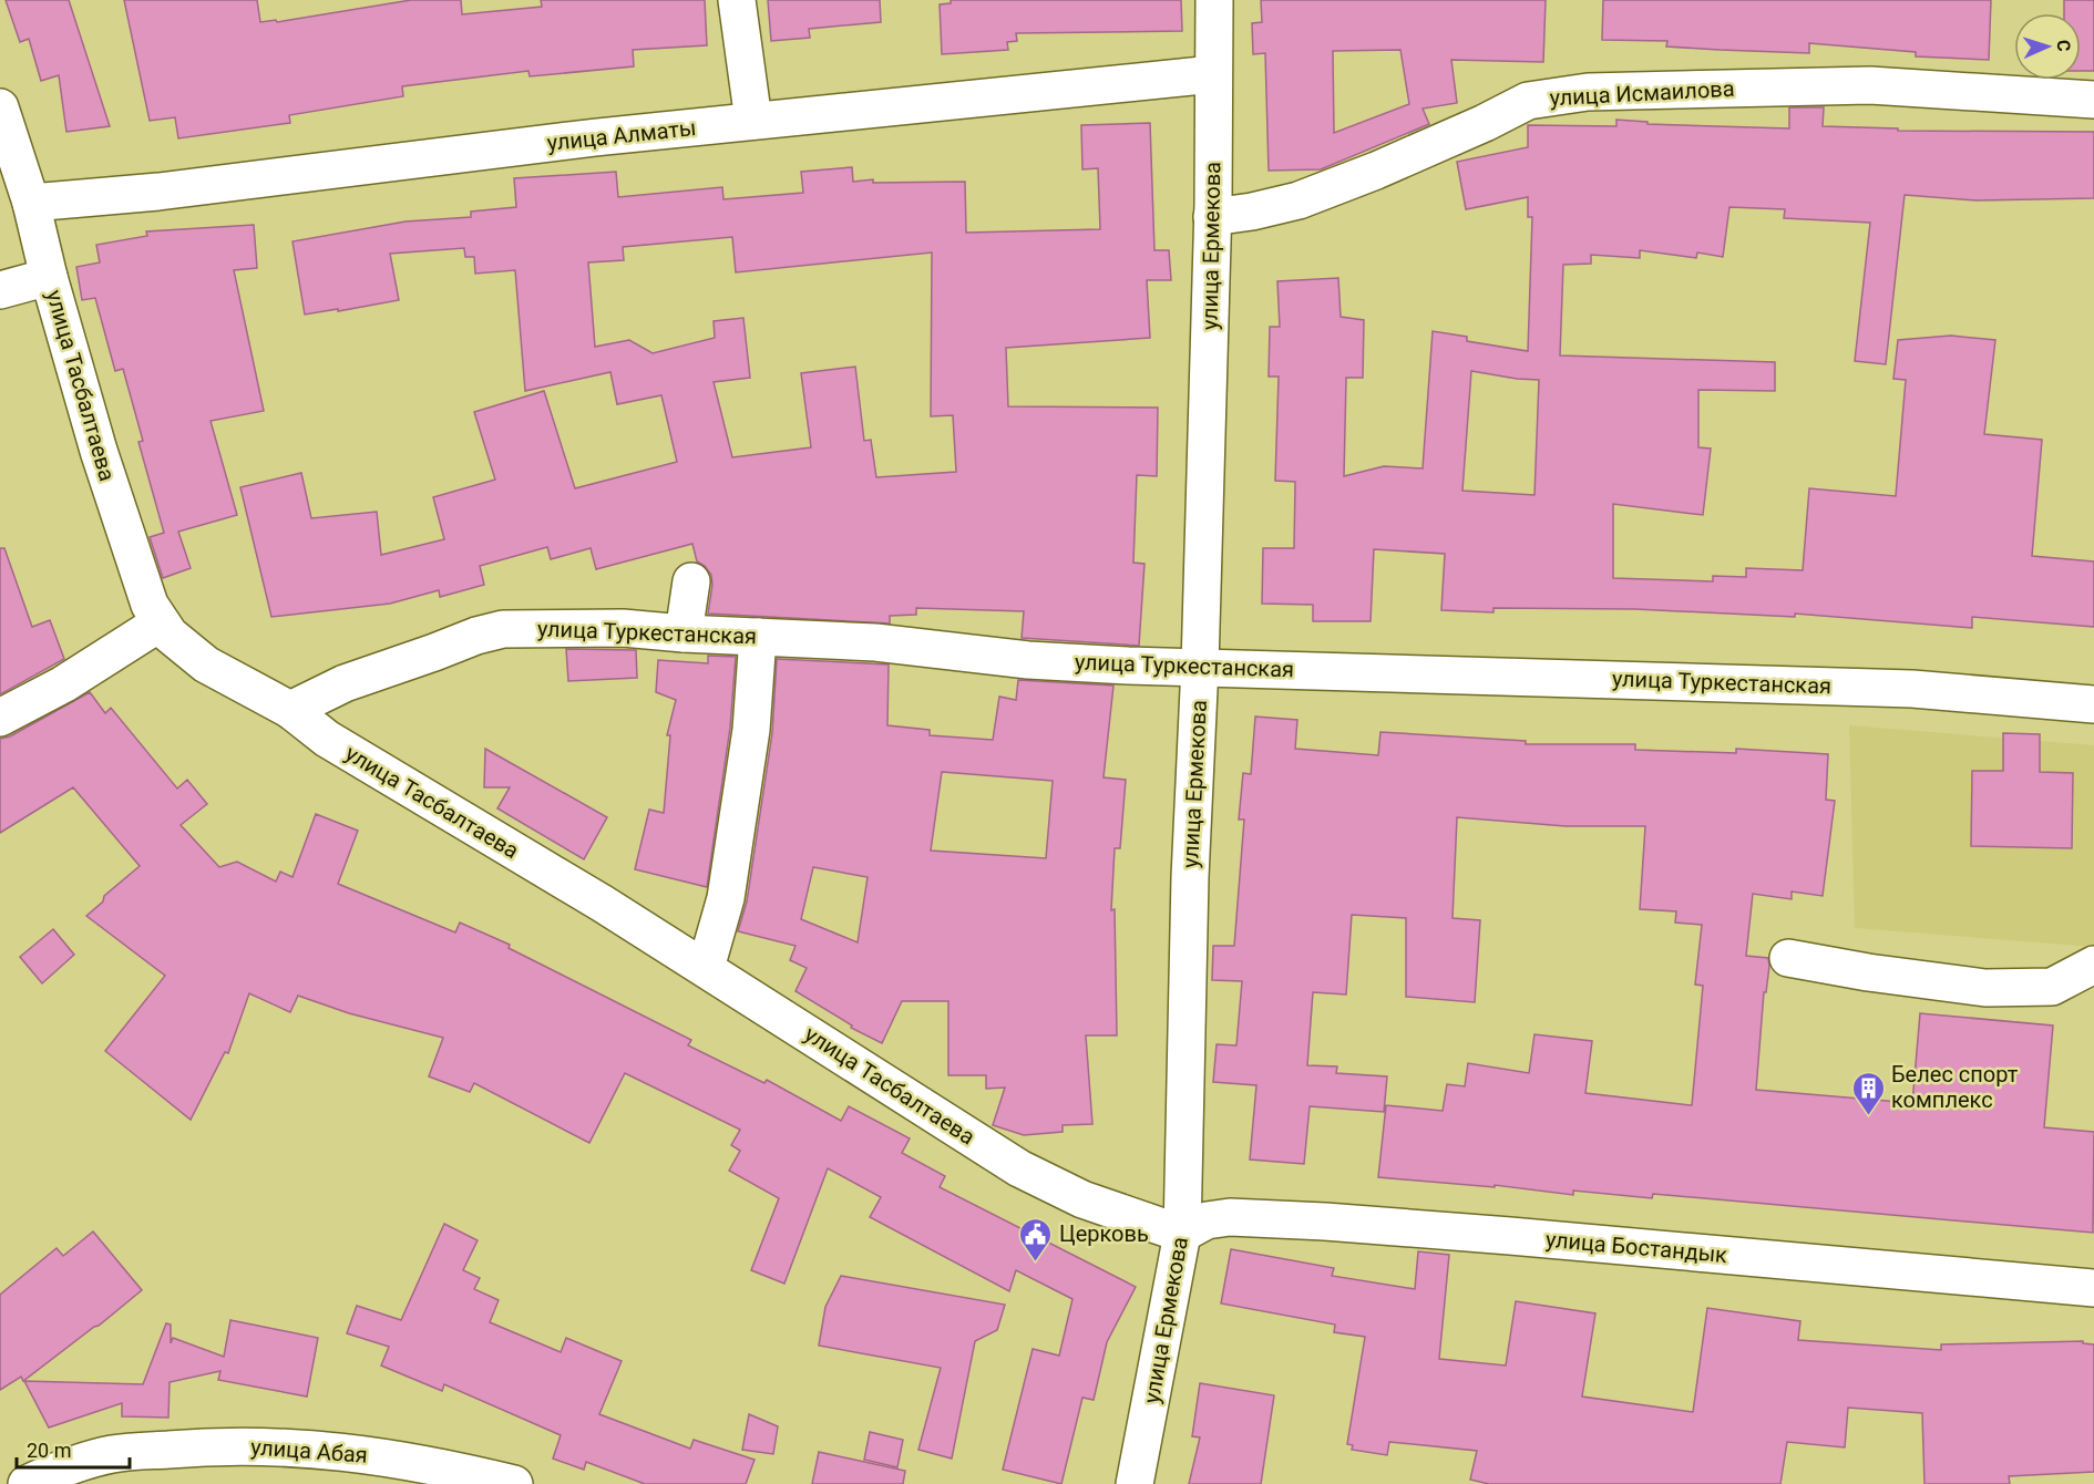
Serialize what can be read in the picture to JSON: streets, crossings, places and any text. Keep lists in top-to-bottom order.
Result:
{
  "streets": {
    "street": [
      "улица Исмаилова",
      "улица Алматы",
      "улица Ермекова",
      "улица Тасбалтаева",
      "улица Туркестанская",
      "улица Бостандык",
      "улица Абая"
    ]
  },
  "crossings": [
    ["улица Исмаилова", "улица Ермекова"],
    ["улица Алматы", "улица Ермекова"],
    ["улица Алматы", "улица Тасбалтаева"],
    ["улица Ермекова", "улица Тасбалтаева"],
    ["улица Ермекова", "улица Туркестанская"],
    ["улица Ермекова", "улица Бостандык"],
    ["улица Тасбалтаева", "улица Туркестанская"],
    ["улица Тасбалтаева", "улица Бостандык"]
  ],
  "places": {
    "building": ["Белес спорт комплекс"],
    "public building": ["Церковь"]
  },
  "scale_bar": "20 m",
  "north": "right"
}
